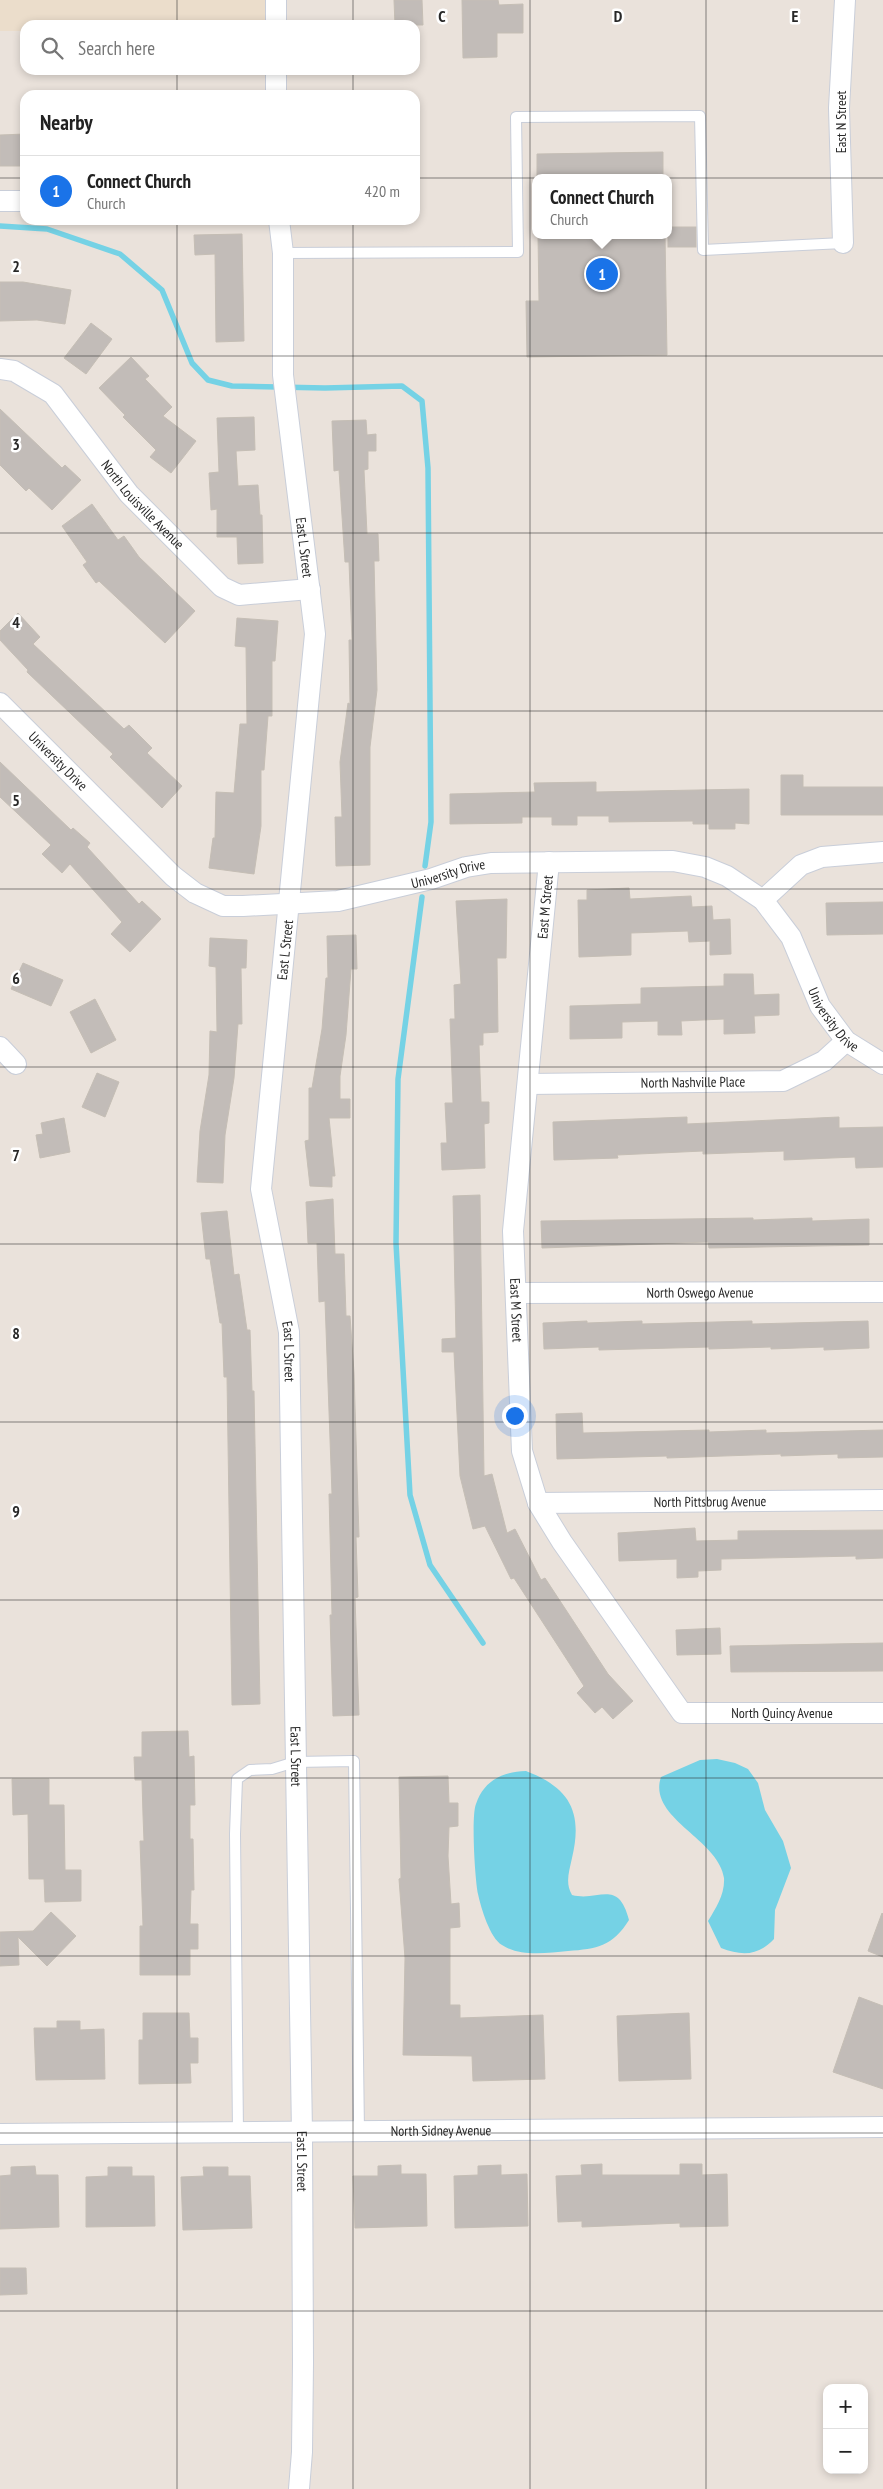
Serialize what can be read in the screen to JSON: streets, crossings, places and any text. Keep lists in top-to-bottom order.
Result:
{
  "streets": {
    "street": [
      "East N Street",
      "North Louisville Avenue",
      "East L Street",
      "University Drive",
      "East M Street",
      "North Nashville Place",
      "North Oswego Avenue",
      "North Pittsbrug Avenue",
      "North Quincy Avenue",
      "North Sidney Avenue"
    ]
  },
  "crossings": [
    ["North Louisville Avenue", "East L Street"],
    ["East L Street", "University Drive"],
    ["East L Street", "North Sidney Avenue"],
    ["University Drive", "East M Street"],
    ["University Drive", "North Nashville Place"],
    ["East M Street", "North Nashville Place"],
    ["East M Street", "North Oswego Avenue"],
    ["East M Street", "North Pittsbrug Avenue"],
    ["East M Street", "North Quincy Avenue"]
  ],
  "page": {
    "search": "Search here",
    "heading": "Nearby",
    "list": [
      {
        "mark": "1",
        "name": "Connect Church",
        "note": "Church",
        "value": "420 m"
      }
    ],
    "popup": ["Connect Church", "Church"],
    "pins": "1",
    "map_buttons": ["+", "−"]
  },
  "grid": {
    "columns": ["C", "D", "E"],
    "rows": [
      "2",
      "3",
      "4",
      "5",
      "6",
      "7",
      "8",
      "9"
    ]
  }
}
